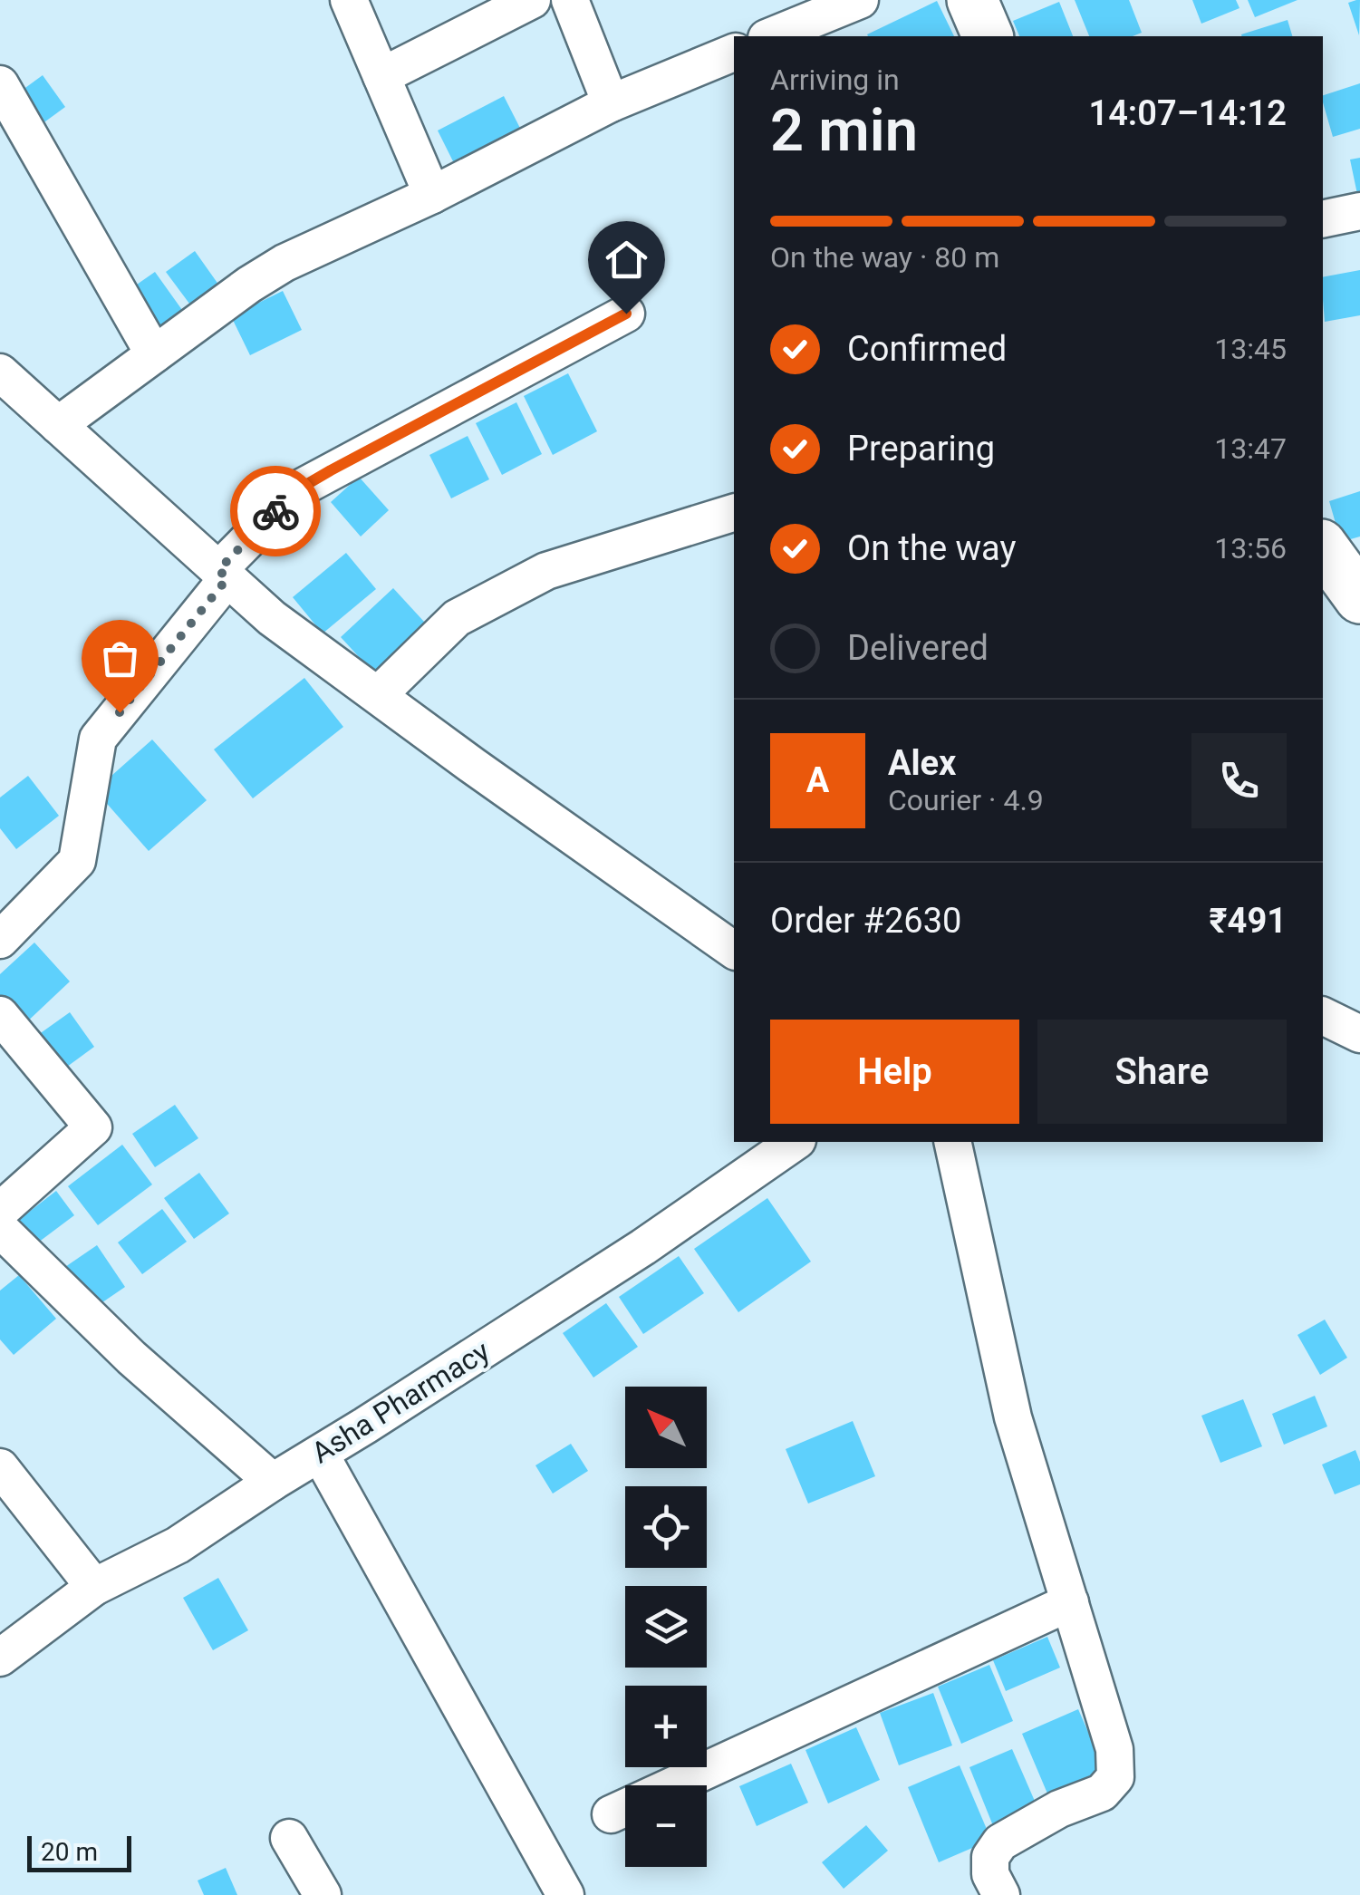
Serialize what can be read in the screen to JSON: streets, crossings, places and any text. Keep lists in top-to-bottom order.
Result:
{
  "streets": {
    "street": ["Asha Pharmacy"]
  },
  "scale_bar": "20 m",
  "north": "top left",
  "page": {
    "heading": ["2 min", "Arriving in", "14:07–14:12"],
    "panel": [
      "Alex",
      "Courier · 4.9",
      "Order #2630",
      "₹491"
    ],
    "bar": "On the way · 80 m",
    "list": [
      ["Confirmed", "13:45"],
      ["Preparing", "13:47"],
      ["On the way", "13:56"],
      "Delivered"
    ],
    "round": "A",
    "buttons": ["Help", "Share"],
    "map_buttons": ["+", "−"],
    "scale": "20 m"
  }
}
